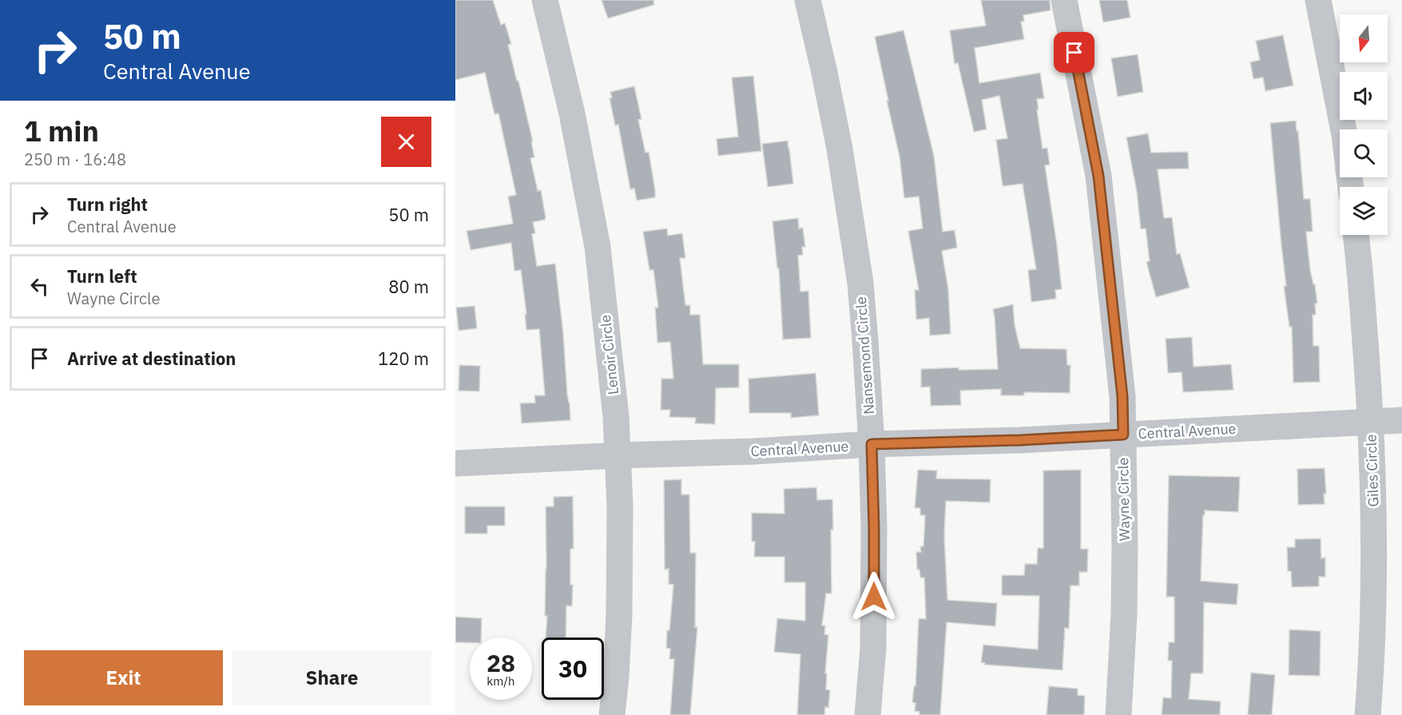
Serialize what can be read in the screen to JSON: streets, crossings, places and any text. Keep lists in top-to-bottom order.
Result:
{
  "streets": {
    "street": [
      "Lenoir Circle",
      "Nansemond Circle",
      "Central Avenue",
      "Giles Circle",
      "Wayne Circle"
    ]
  },
  "crossings": [
    ["Lenoir Circle", "Central Avenue"],
    ["Nansemond Circle", "Central Avenue"],
    ["Central Avenue", "Giles Circle"],
    ["Central Avenue", "Wayne Circle"]
  ],
  "north": "bottom",
  "page": {
    "turn": ["50 m", "Central Avenue"],
    "heading": ["1 min", "250 m · 16:48"],
    "list": [
      {
        "name": "Turn right",
        "note": "Central Avenue",
        "value": "50 m"
      },
      {
        "name": "Turn left",
        "note": "Wayne Circle",
        "value": "80 m"
      },
      {
        "name": "Arrive at destination",
        "value": "120 m"
      }
    ],
    "speed": "28 km/h",
    "limit": "30",
    "buttons": ["Exit", "Share"]
  }
}
